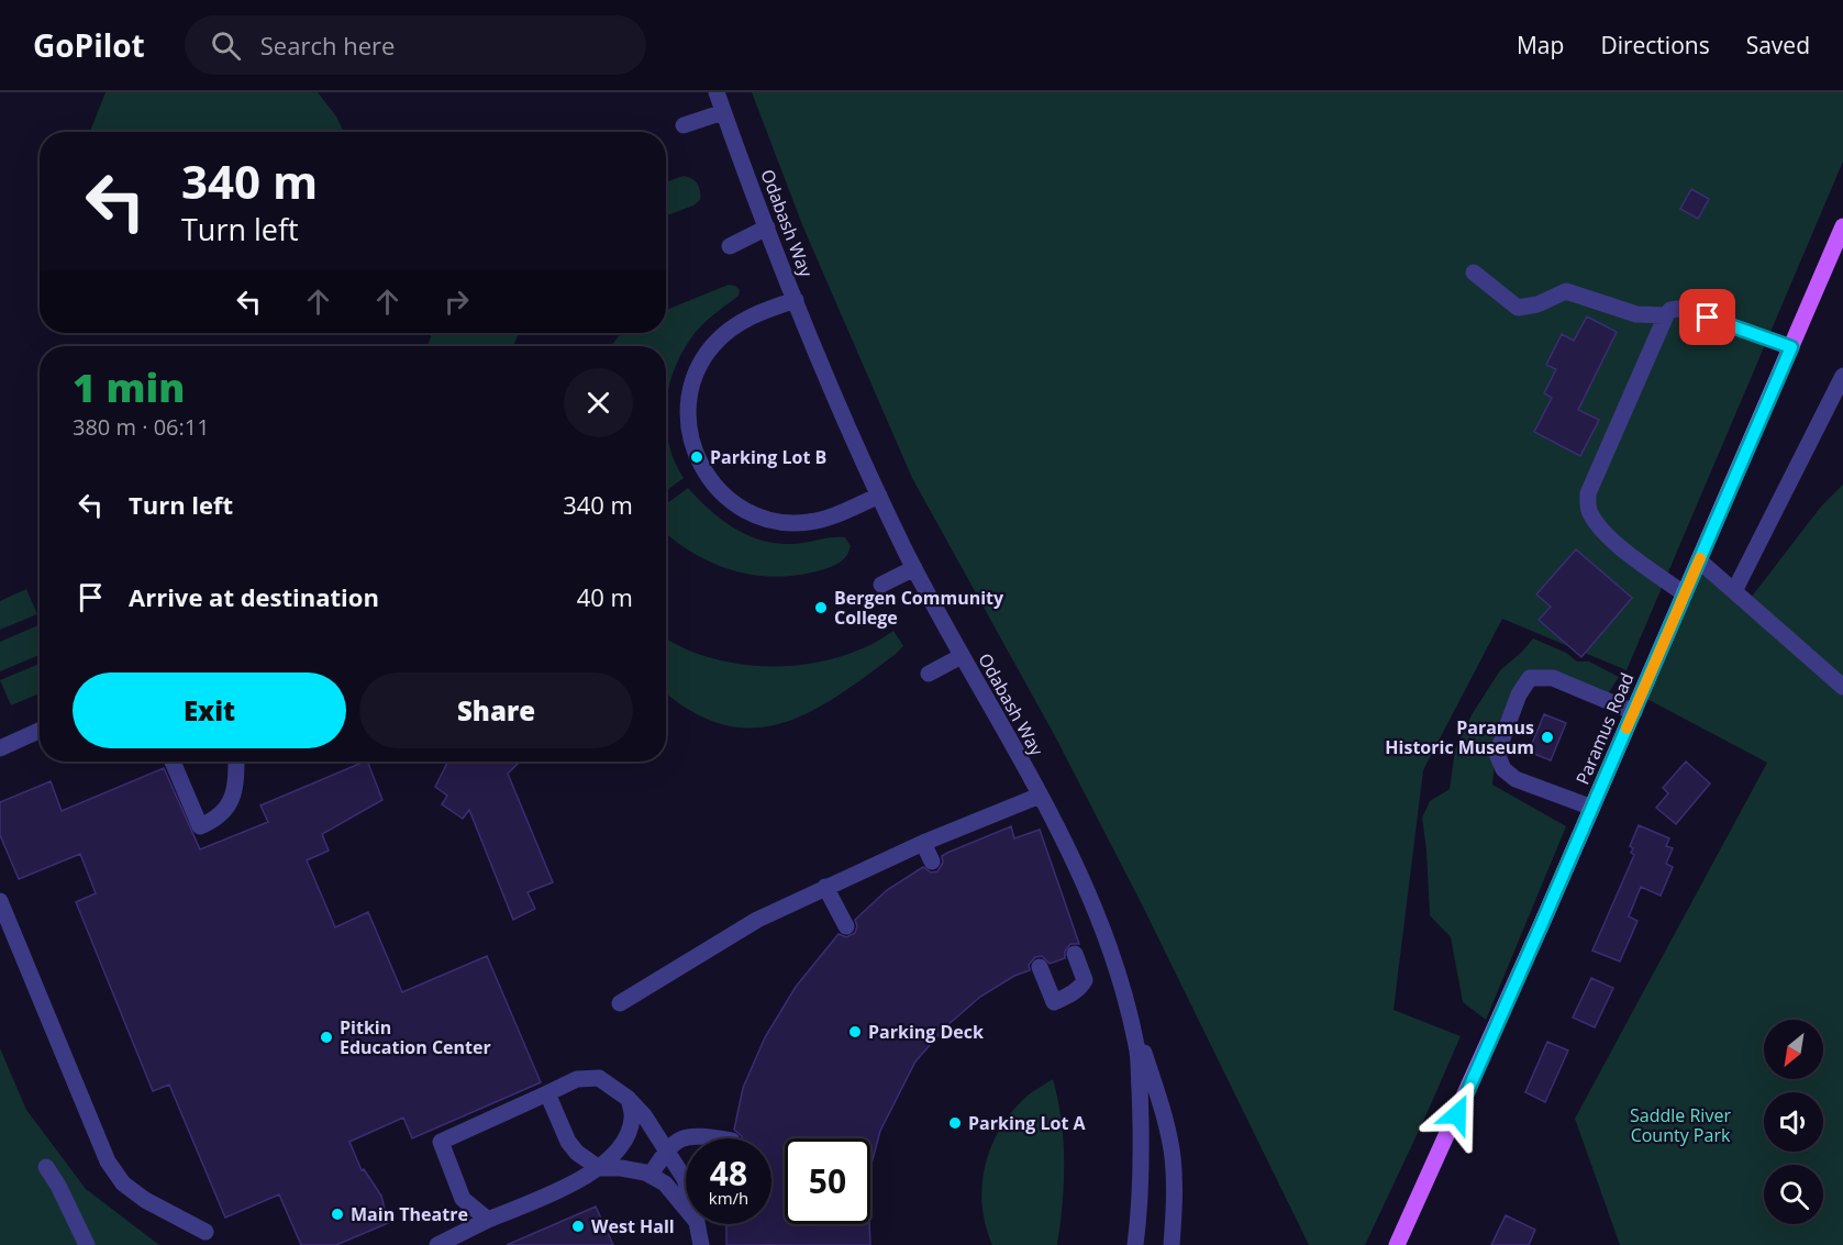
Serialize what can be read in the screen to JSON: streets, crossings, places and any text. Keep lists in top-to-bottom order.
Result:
{
  "streets": {
    "main road": ["Paramus Road"],
    "street": ["Odabash Way"]
  },
  "parks": ["Saddle River County Park"],
  "places": [
    "Parking Lot B",
    "Bergen Community College",
    "Paramus Historic Museum",
    "Parking Deck",
    "Pitkin Education Center",
    "Parking Lot A",
    "Main Theatre",
    "West Hall"
  ],
  "north": "bottom left",
  "page": {
    "header": "GoPilot",
    "search": "Search here",
    "nav": ["Map", "Directions", "Saved"],
    "turn": ["340 m", "Turn left"],
    "heading": ["1 min", "380 m · 06:11"],
    "list": [
      {
        "name": "Turn left",
        "value": "340 m"
      },
      {
        "name": "Arrive at destination",
        "value": "40 m"
      }
    ],
    "buttons": ["Exit", "Share"],
    "speed": "48 km/h",
    "limit": "50"
  }
}
